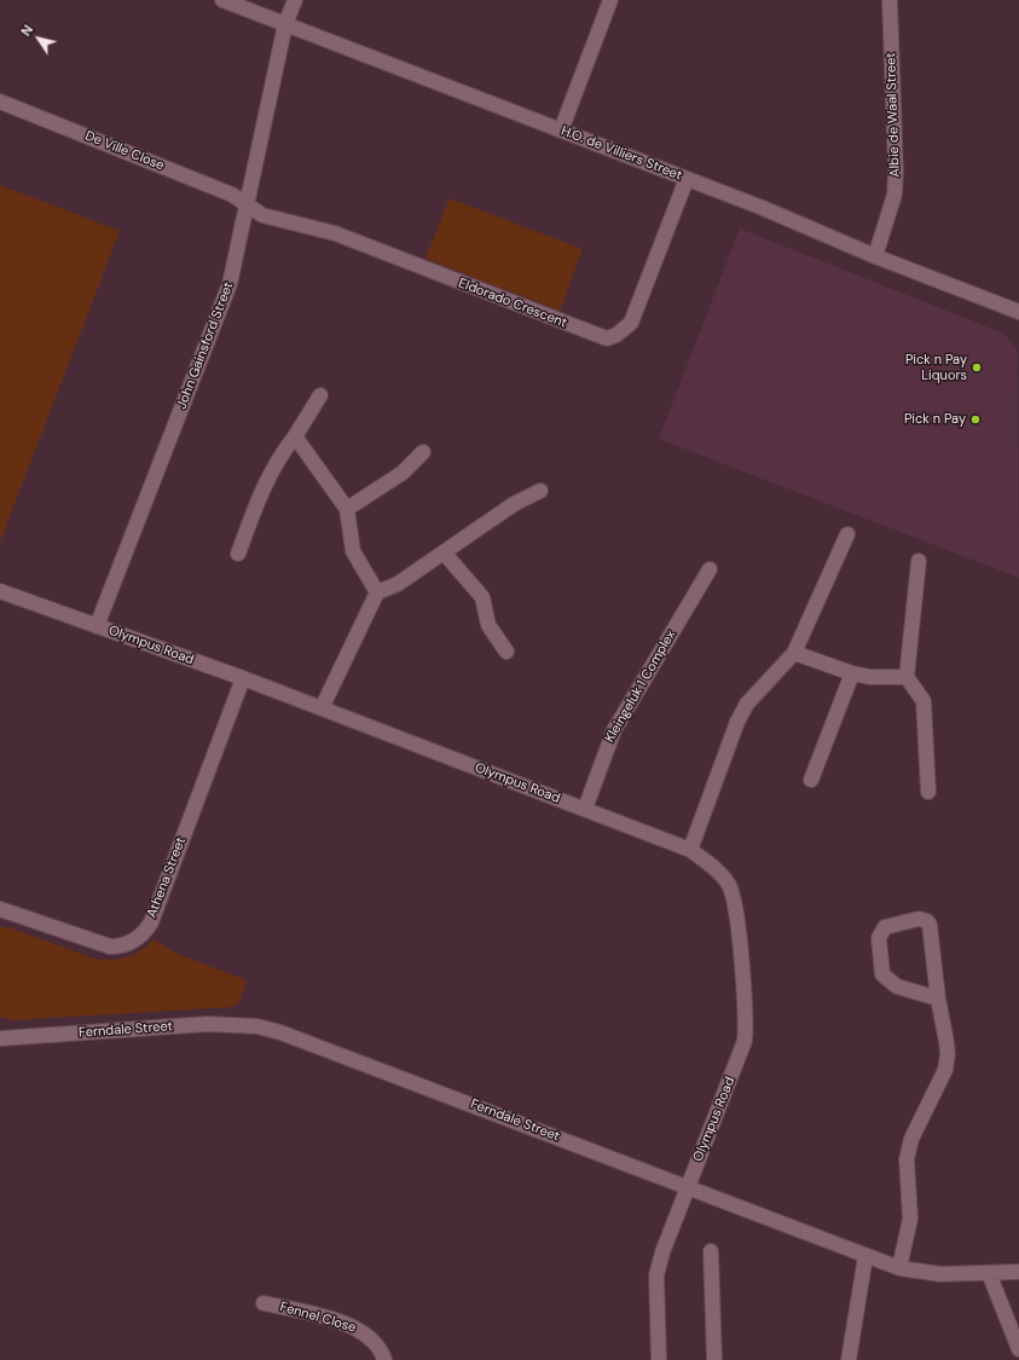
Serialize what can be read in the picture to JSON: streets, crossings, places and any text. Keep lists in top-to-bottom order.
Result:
{
  "streets": {
    "street": [
      "Albie de Waal Street",
      "De Ville Close",
      "H.O. de Villiers Street",
      "Eldorado Crescent",
      "John Gainsford Street",
      "Olympus Road",
      "Kleingeluk 1 Complex",
      "Athena Street",
      "Ferndale Street",
      "Fennel Close"
    ]
  },
  "crossings": [
    ["Albie de Waal Street", "H.O. de Villiers Street"],
    ["De Ville Close", "Eldorado Crescent"],
    ["De Ville Close", "John Gainsford Street"],
    ["H.O. de Villiers Street", "Eldorado Crescent"],
    ["H.O. de Villiers Street", "John Gainsford Street"],
    ["Eldorado Crescent", "John Gainsford Street"],
    ["John Gainsford Street", "Olympus Road"],
    ["Olympus Road", "Kleingeluk 1 Complex"],
    ["Olympus Road", "Athena Street"],
    ["Olympus Road", "Ferndale Street"]
  ],
  "places": ["Pick n Pay Liquors", "Pick n Pay"],
  "north": "top left"
}
